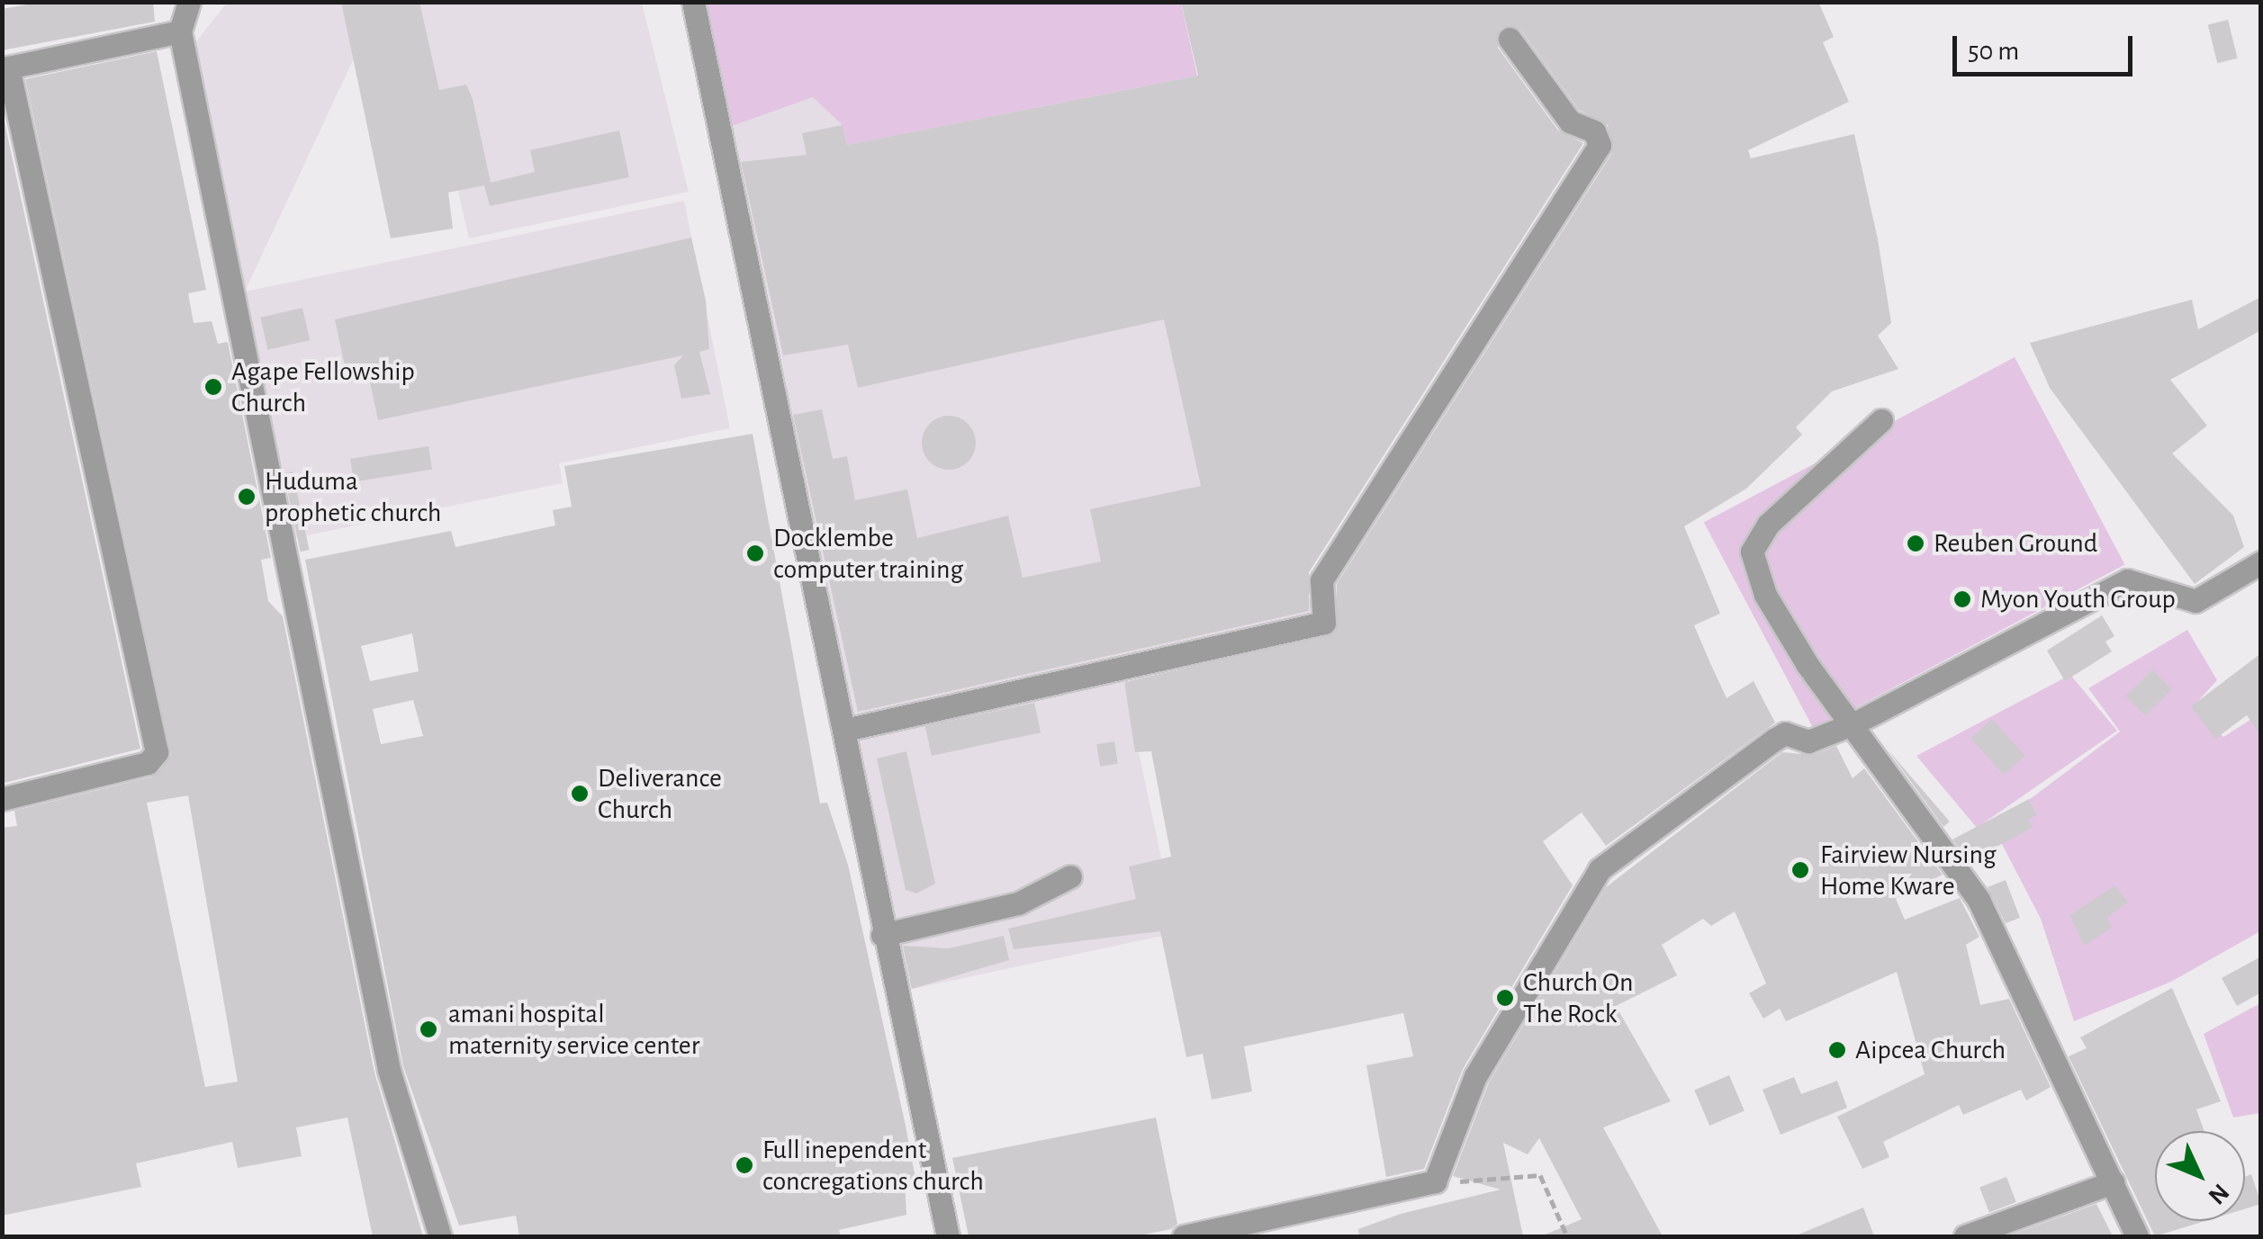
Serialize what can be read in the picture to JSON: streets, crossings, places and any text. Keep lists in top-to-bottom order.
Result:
{
  "places": [
    "Agape Fellowship Church",
    "Huduma prophetic church",
    "Reuben Ground",
    "Docklembe computer training",
    "Myon Youth Group",
    "Deliverance Church",
    "Fairview Nursing Home Kware",
    "Church On The Rock",
    "amani hospital maternity service center",
    "Aipcea Church",
    "Full inependent concregations church"
  ],
  "scale_bar": "50 m",
  "north": "bottom right"
}
